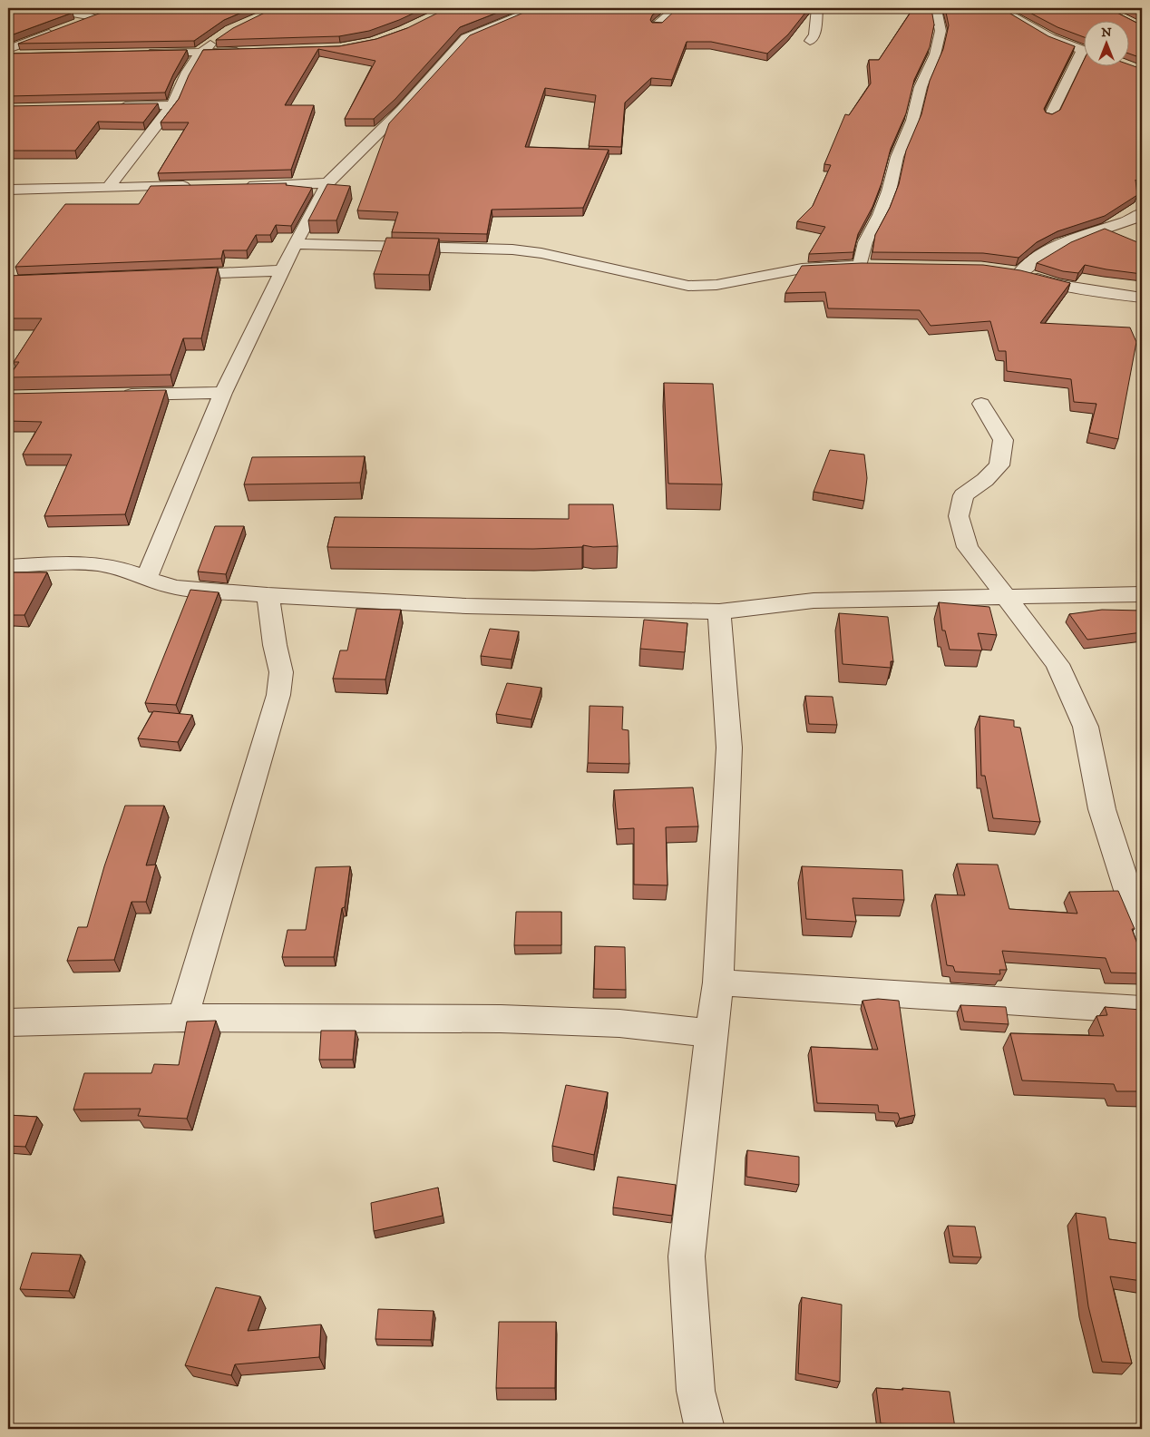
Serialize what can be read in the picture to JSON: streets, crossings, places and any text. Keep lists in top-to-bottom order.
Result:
{
  "north": "top"
}
